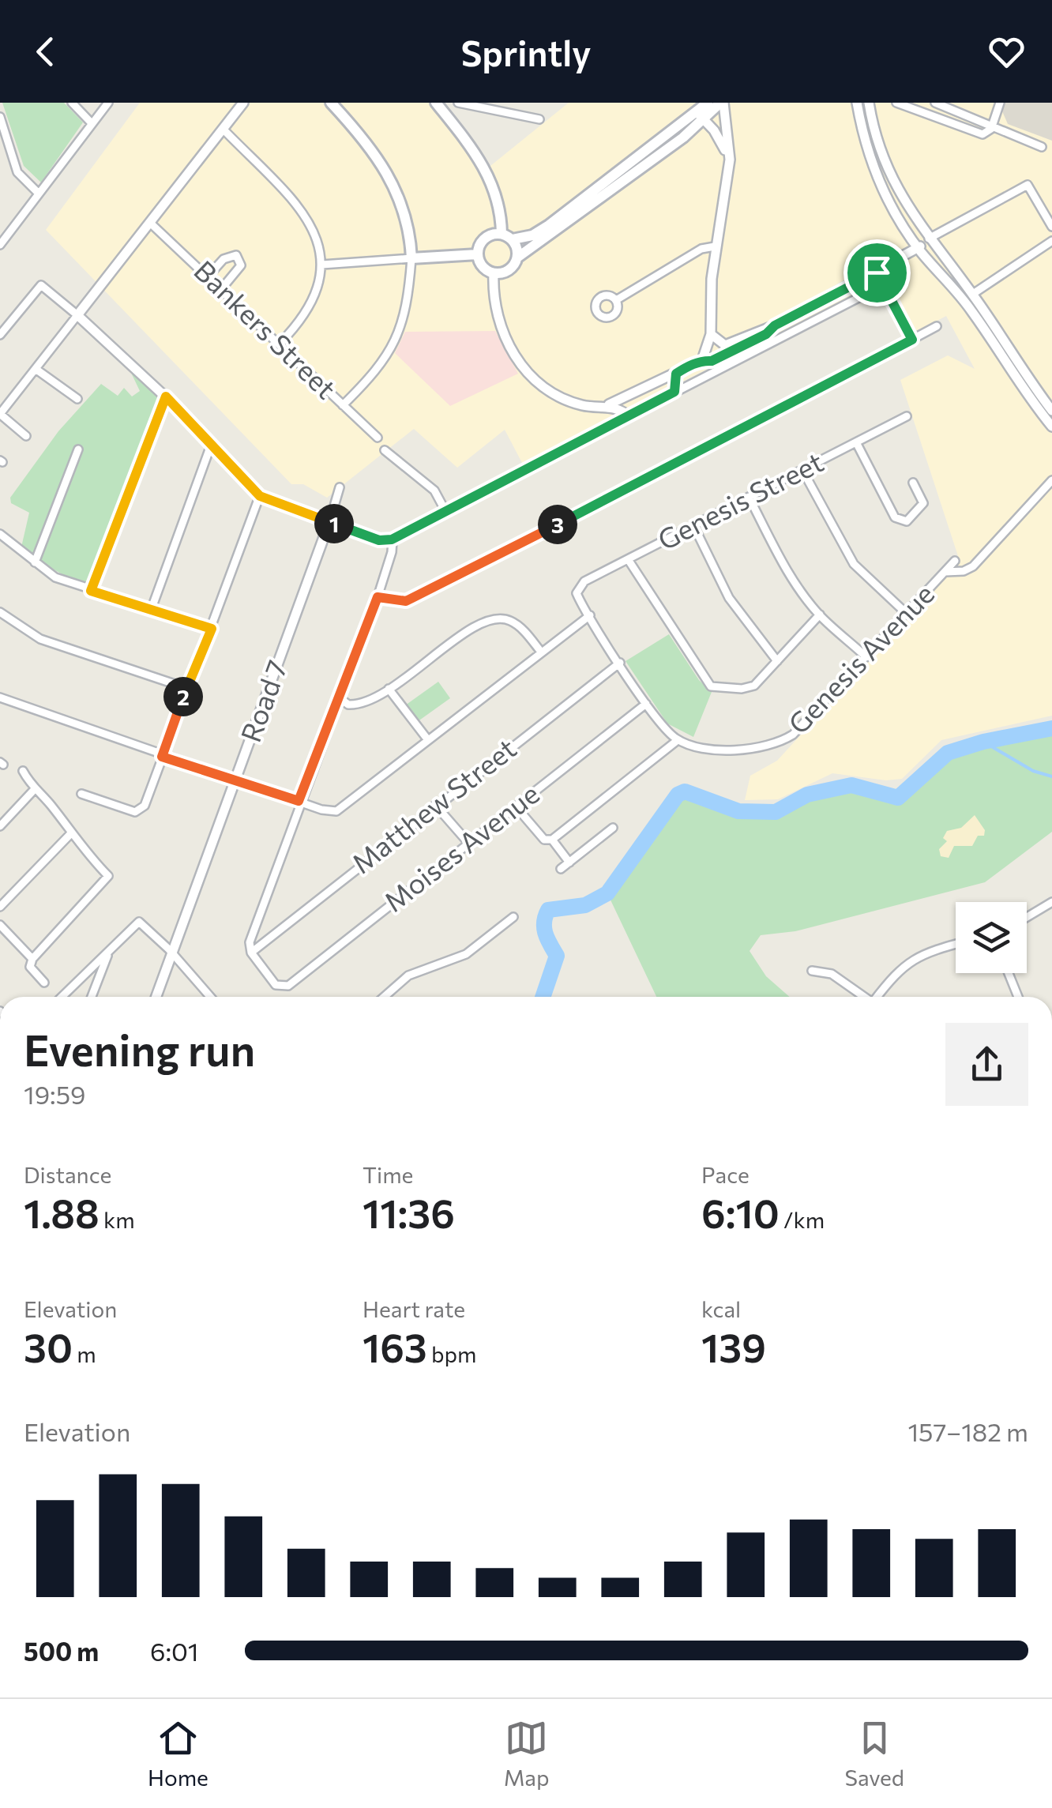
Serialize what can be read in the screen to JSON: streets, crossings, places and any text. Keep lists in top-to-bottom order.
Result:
{
  "streets": {
    "street": [
      "Bankers Street",
      "Genesis Street",
      "Genesis Avenue",
      "Road 7",
      "Matthew Street",
      "Moises Avenue"
    ]
  },
  "crossings": [
    ["Matthew Street", "Moises Avenue"]
  ],
  "page": {
    "header": "Sprintly",
    "pins": ["1", "3", "2"],
    "heading": ["Evening run", "19:59"],
    "stats": [
      ["Distance", "1.88 km"],
      ["Time", "11:36"],
      ["Pace", "6:10 /km"],
      ["Elevation", "30 m"],
      ["Heart rate", "163 bpm"],
      ["kcal", "139"]
    ],
    "chart": ["Elevation", "157–182 m"],
    "list": [
      {
        "name": "500 m",
        "note": "6:01"
      }
    ],
    "tabs": ["Home", "Map", "Saved"]
  }
}
